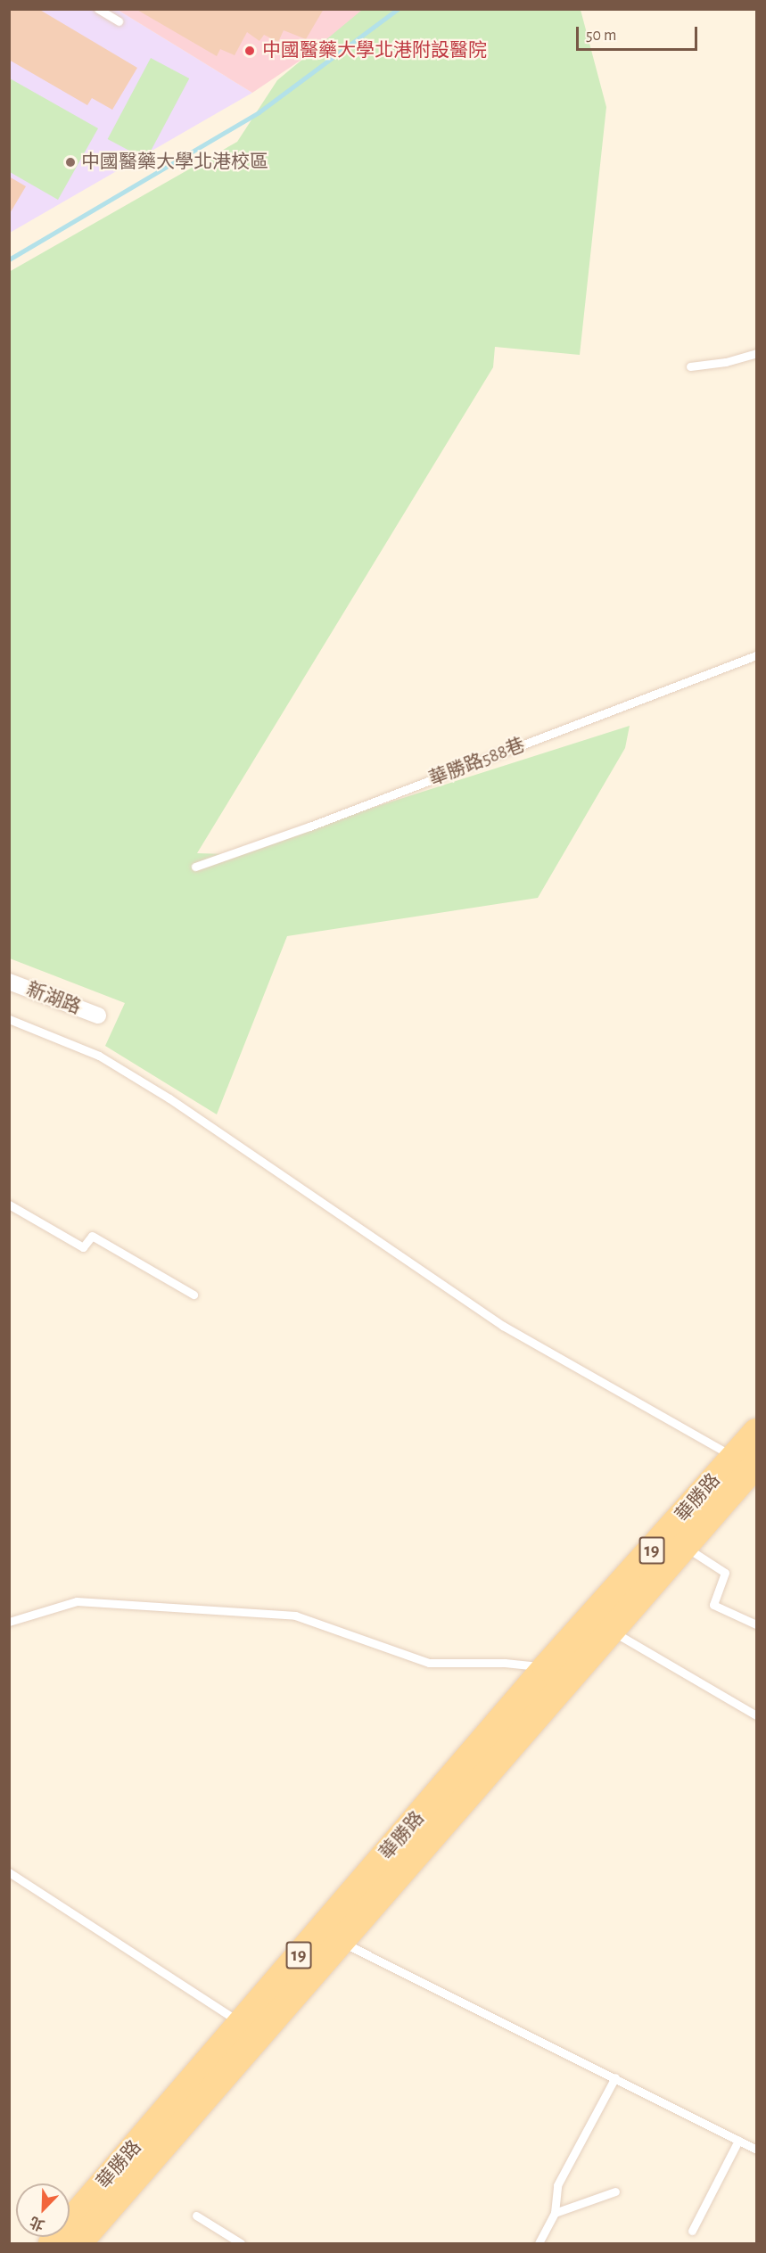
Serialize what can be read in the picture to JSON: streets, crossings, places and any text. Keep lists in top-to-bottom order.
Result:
{
  "streets": {
    "main road": ["華勝路", "19"],
    "street": ["新湖路"],
    "lane": ["華勝路588巷"]
  },
  "places": ["中國醫藥大學北港附設醫院", "中國醫藥大學北港校區"],
  "scale_bar": "50 m",
  "north": "bottom left"
}
